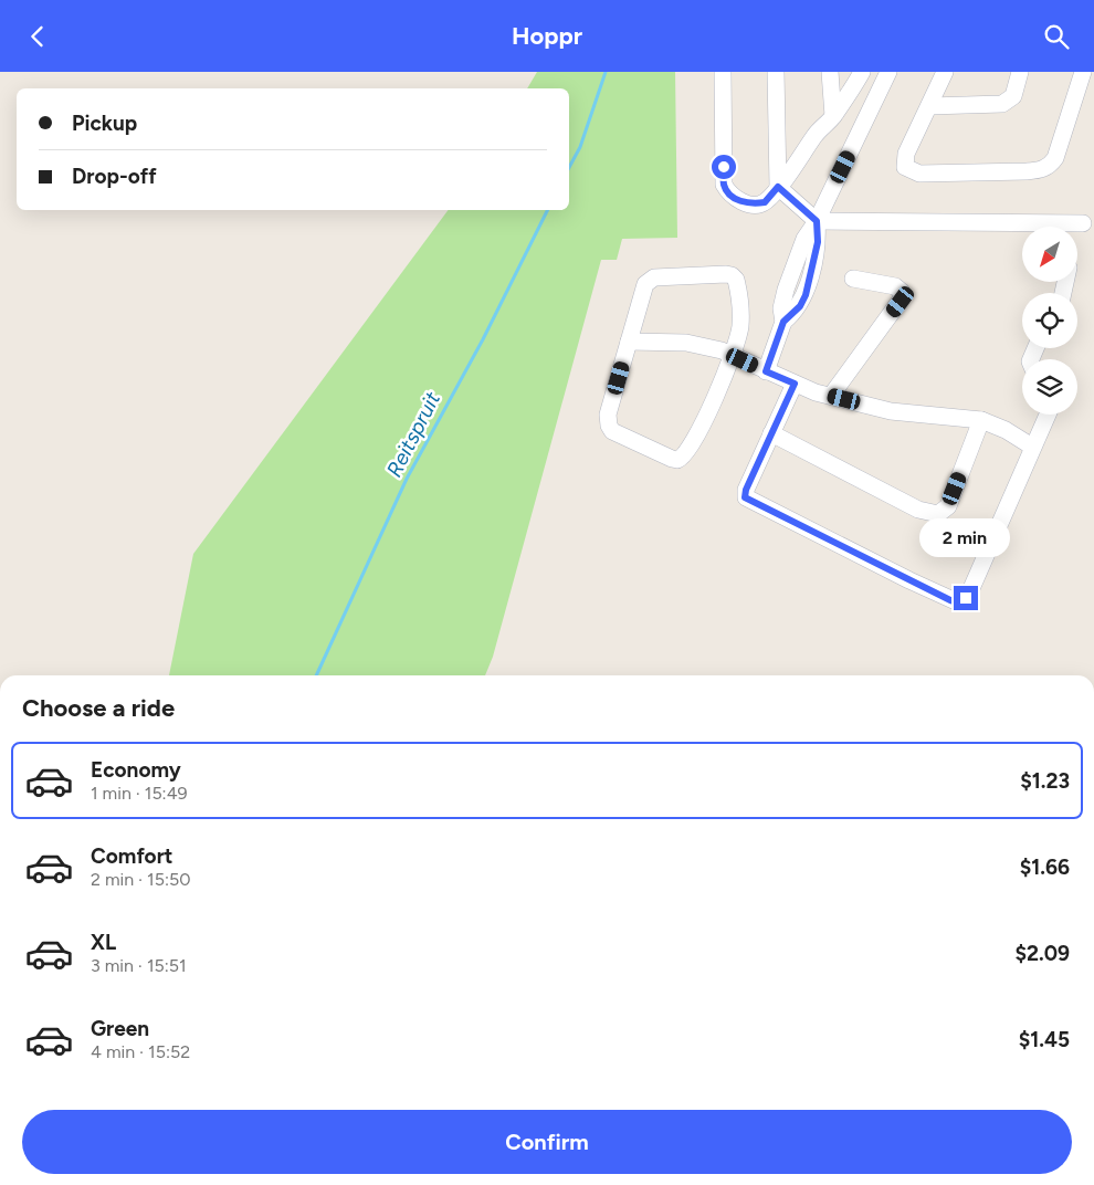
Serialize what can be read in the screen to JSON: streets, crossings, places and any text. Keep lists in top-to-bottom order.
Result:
{
  "water": ["Reitspruit"],
  "north": "bottom left",
  "page": {
    "header": "Hoppr",
    "banner": ["Pickup", "Drop-off"],
    "bubble": "2 min",
    "heading": "Choose a ride",
    "list": [
      {
        "name": "Economy",
        "note": "1 min · 15:49",
        "value": "$1.23"
      },
      {
        "name": "Comfort",
        "note": "2 min · 15:50",
        "value": "$1.66"
      },
      {
        "name": "XL",
        "note": "3 min · 15:51",
        "value": "$2.09"
      },
      {
        "name": "Green",
        "note": "4 min · 15:52",
        "value": "$1.45"
      }
    ],
    "buttons": "Confirm"
  }
}
